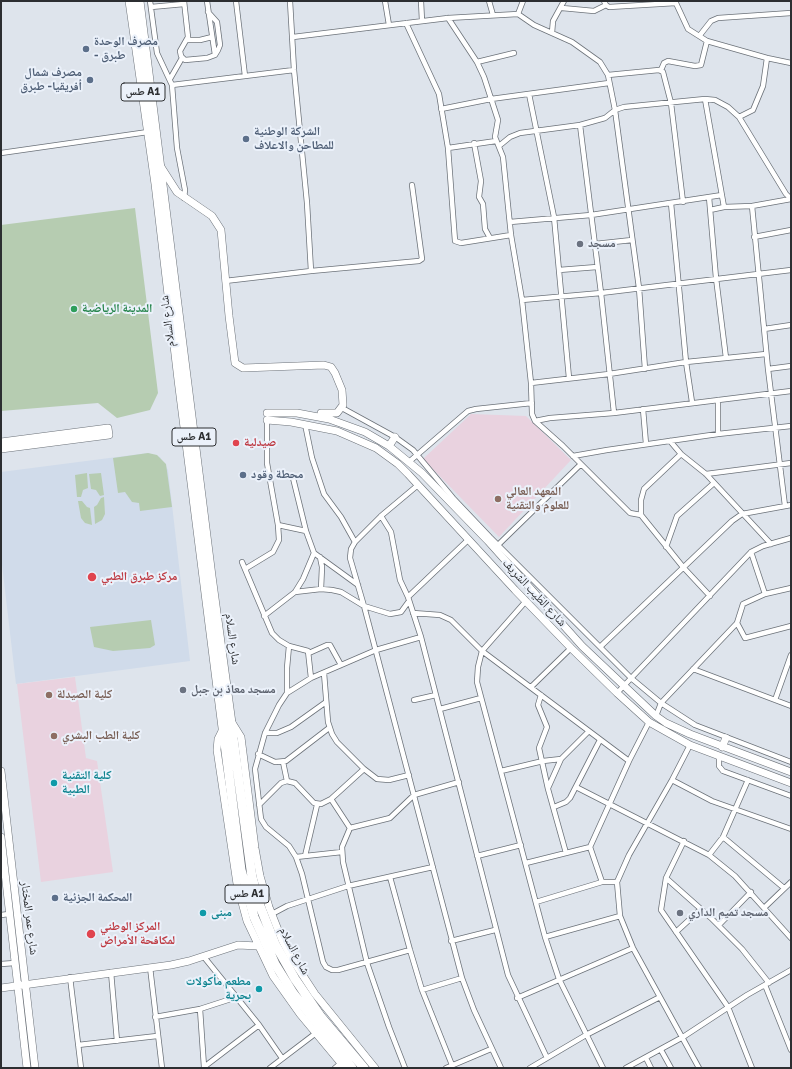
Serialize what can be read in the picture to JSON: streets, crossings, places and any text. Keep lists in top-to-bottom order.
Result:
{
  "streets": {
    "highway": ["طس A1", "شارع السلام"],
    "main road": ["شارع الطيب الشريف", "شارع عمر المختار"]
  },
  "crossings": [
    ["طس A1", "شارع السلام"]
  ],
  "places": [
    "مصرف الوحدة - طبرق",
    "مصرف شمال أفريقيا- طبرق",
    "الشركة الوطنية للمطاحن والاعلاف",
    "مسجد",
    "المدينة الرياضية",
    "صيدلية",
    "محطة وقود",
    "المعهد العالي للعلوم والتقنية",
    "مركز طبرق الطبي",
    "مسجد معاذ بن جبل",
    "كلية الصيدلة",
    "كلية الطب البشري",
    "كلية التقنية الطبية",
    "المحكمة الجزئية",
    "مبنى",
    "مسجد تميم الداري",
    "المركز الوطني لمكافحة الأمراض",
    "مطعم مأكولات بحرية"
  ]
}
